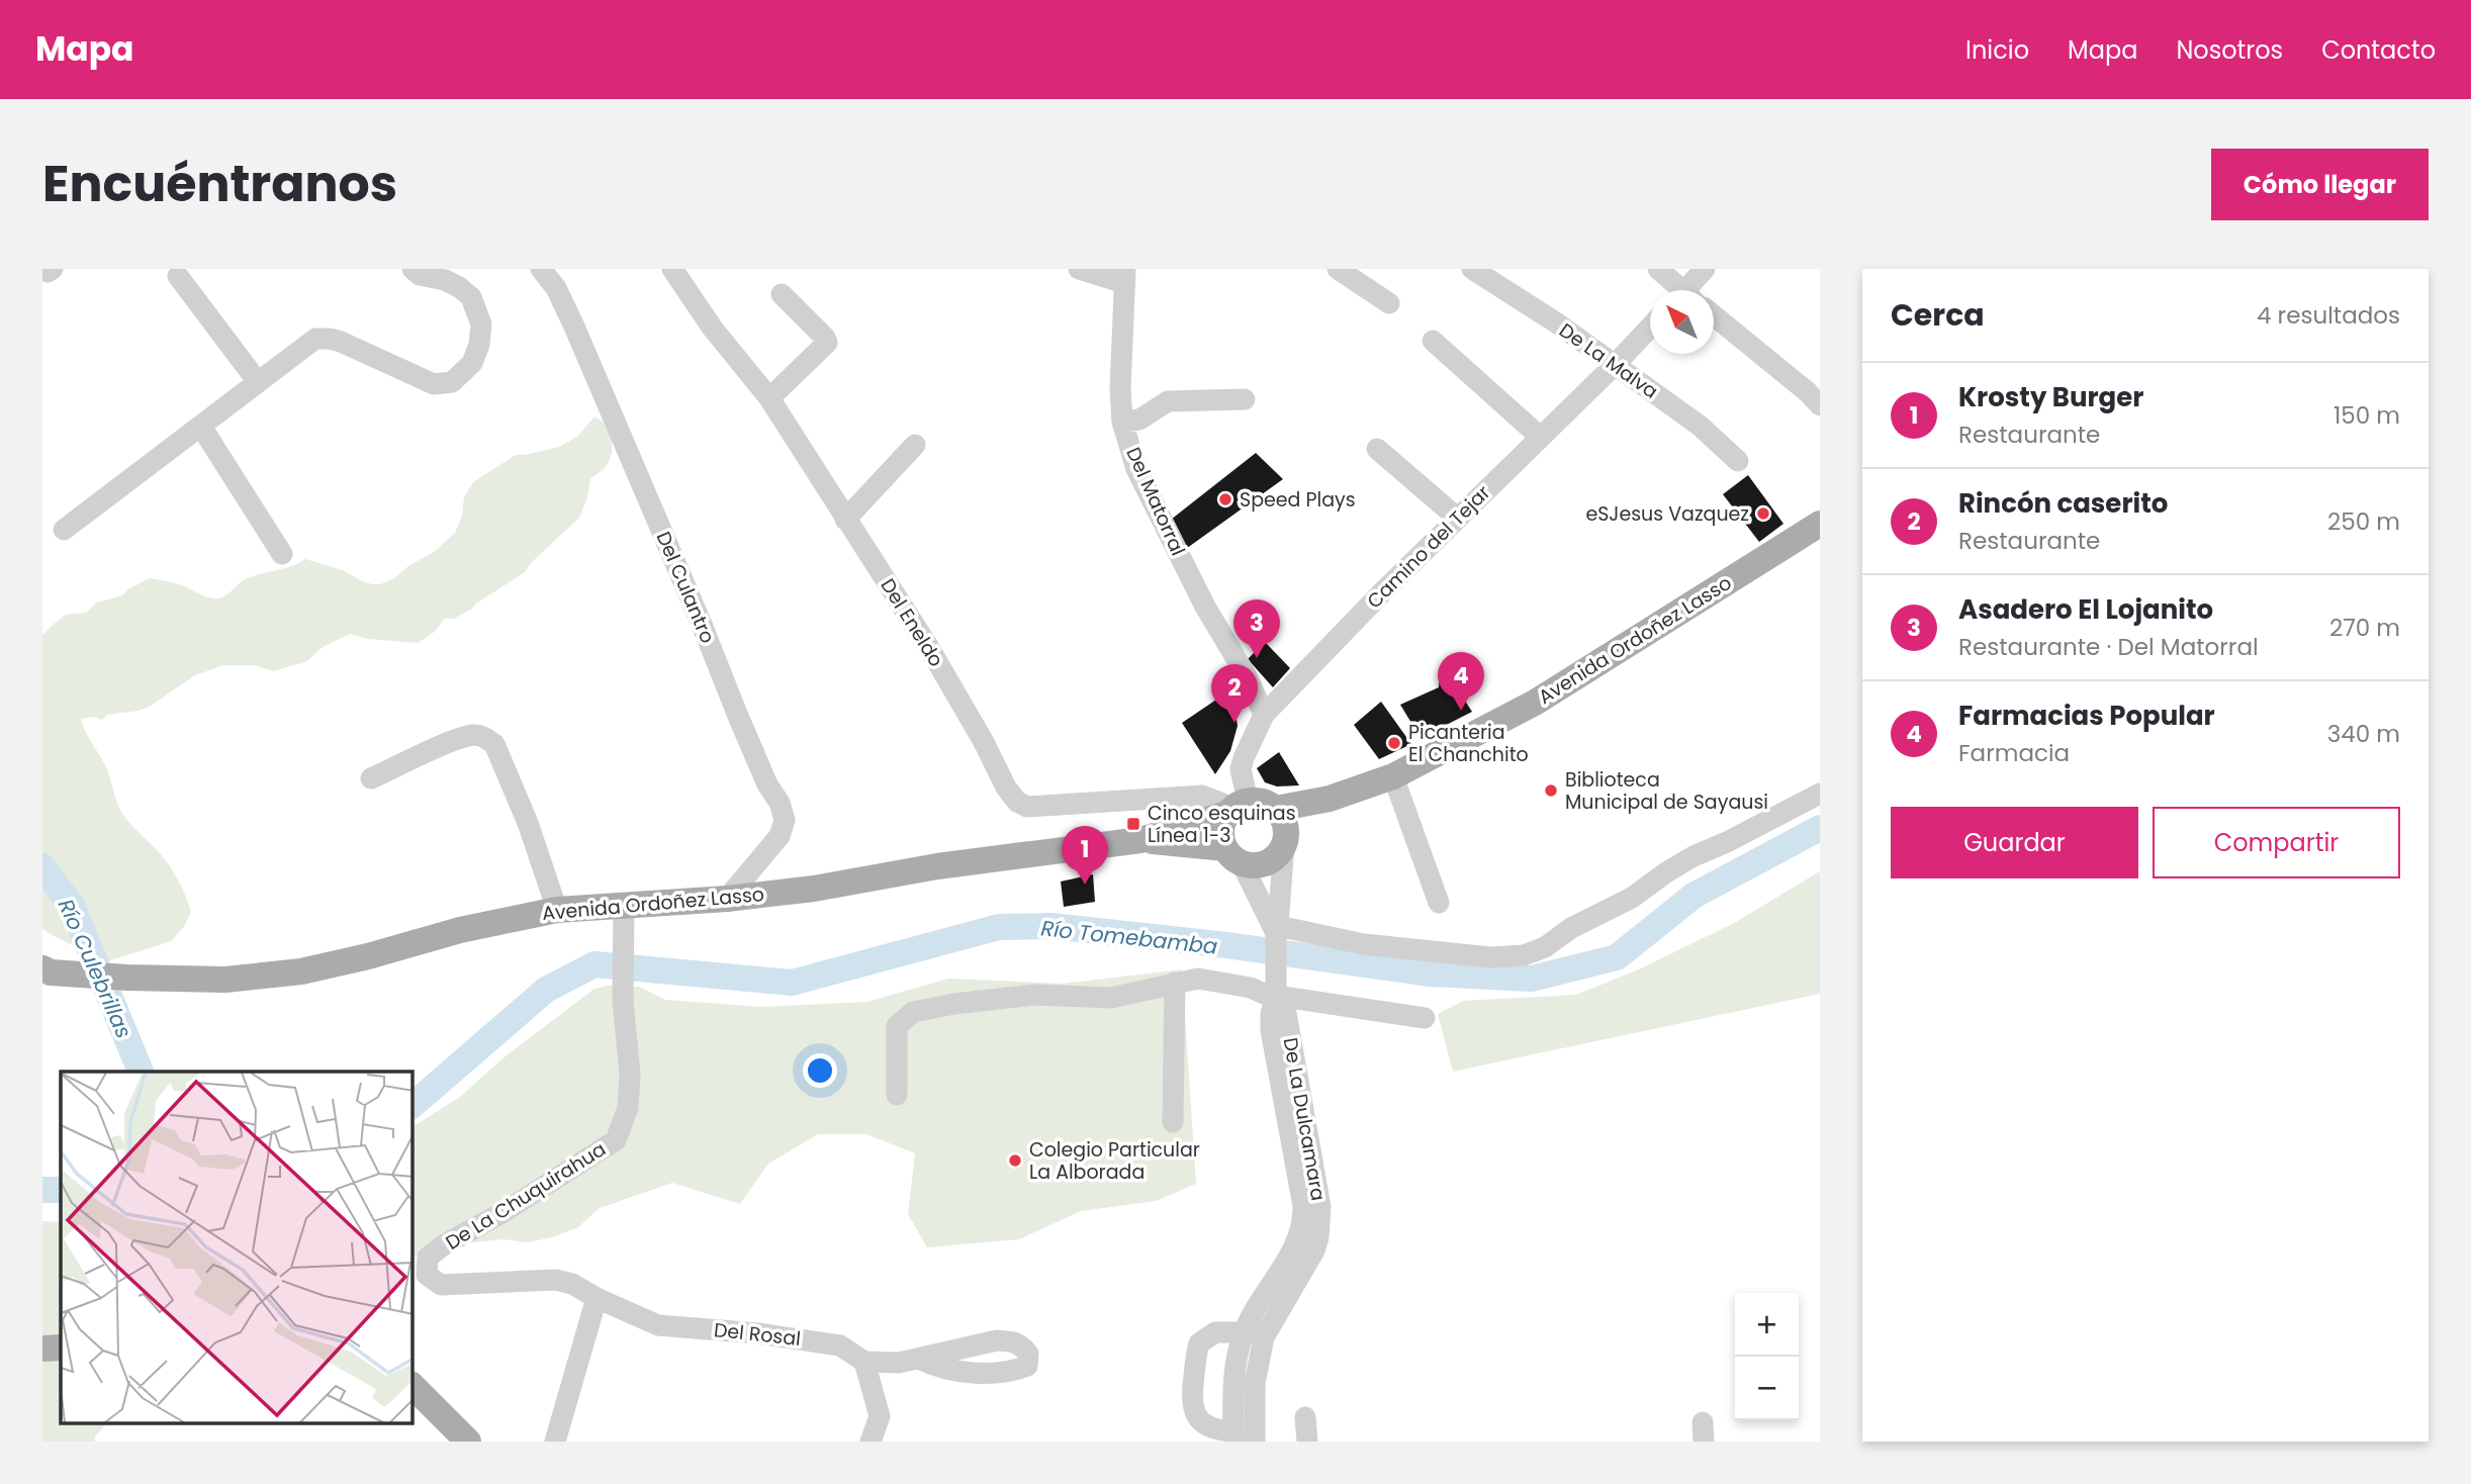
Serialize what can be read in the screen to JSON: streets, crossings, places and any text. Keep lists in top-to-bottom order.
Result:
{
  "streets": {
    "main road": ["Avenida Ordoñez Lasso"],
    "street": [
      "De La Malva",
      "Del Matorral",
      "Camino del Tejar",
      "Del Culantro",
      "Del Eneldo",
      "De La Dulcamara",
      "De La Chuquirahua",
      "Del Rosal"
    ]
  },
  "crossings": [
    ["De La Malva", "Camino del Tejar"],
    ["Del Matorral", "Camino del Tejar"],
    ["Camino del Tejar", "Del Eneldo"],
    ["Camino del Tejar", "Avenida Ordoñez Lasso"],
    ["Camino del Tejar", "De La Dulcamara"],
    ["Del Culantro", "Avenida Ordoñez Lasso"],
    ["Del Eneldo", "Avenida Ordoñez Lasso"],
    ["Del Eneldo", "De La Dulcamara"],
    ["Avenida Ordoñez Lasso", "De La Dulcamara"],
    ["Avenida Ordoñez Lasso", "De La Chuquirahua"],
    ["De La Chuquirahua", "Del Rosal"]
  ],
  "water": ["Río Tomebamba", "Río Culebrillas"],
  "places": {
    "other": [
      "Speed Plays",
      "eSJesus Vazquez",
      "Picanteria El Chanchito",
      "Biblioteca Municipal de Sayausi",
      "Colegio Particular La Alborada"
    ],
    "transit": ["Cinco esquinas Línea 1-3"]
  },
  "north": "top left",
  "page": {
    "header": "Mapa",
    "nav": [
      "Inicio",
      "Mapa",
      "Nosotros",
      "Contacto"
    ],
    "title": "Encuéntranos",
    "buttons": [
      "Cómo llegar",
      ["Guardar", "Compartir"]
    ],
    "heading": ["Cerca", "4 resultados"],
    "list": [
      {
        "mark": "1",
        "name": "Krosty Burger",
        "note": "Restaurante",
        "value": "150 m"
      },
      {
        "mark": "2",
        "name": "Rincón caserito",
        "note": "Restaurante",
        "value": "250 m"
      },
      {
        "mark": "3",
        "name": "Asadero El Lojanito",
        "note": "Restaurante · Del Matorral",
        "value": "270 m"
      },
      {
        "mark": "4",
        "name": "Farmacias Popular",
        "note": "Farmacia",
        "value": "340 m"
      }
    ],
    "pins": [
      "3",
      "4",
      "2",
      "1"
    ],
    "map_buttons": ["+", "−"]
  }
}
